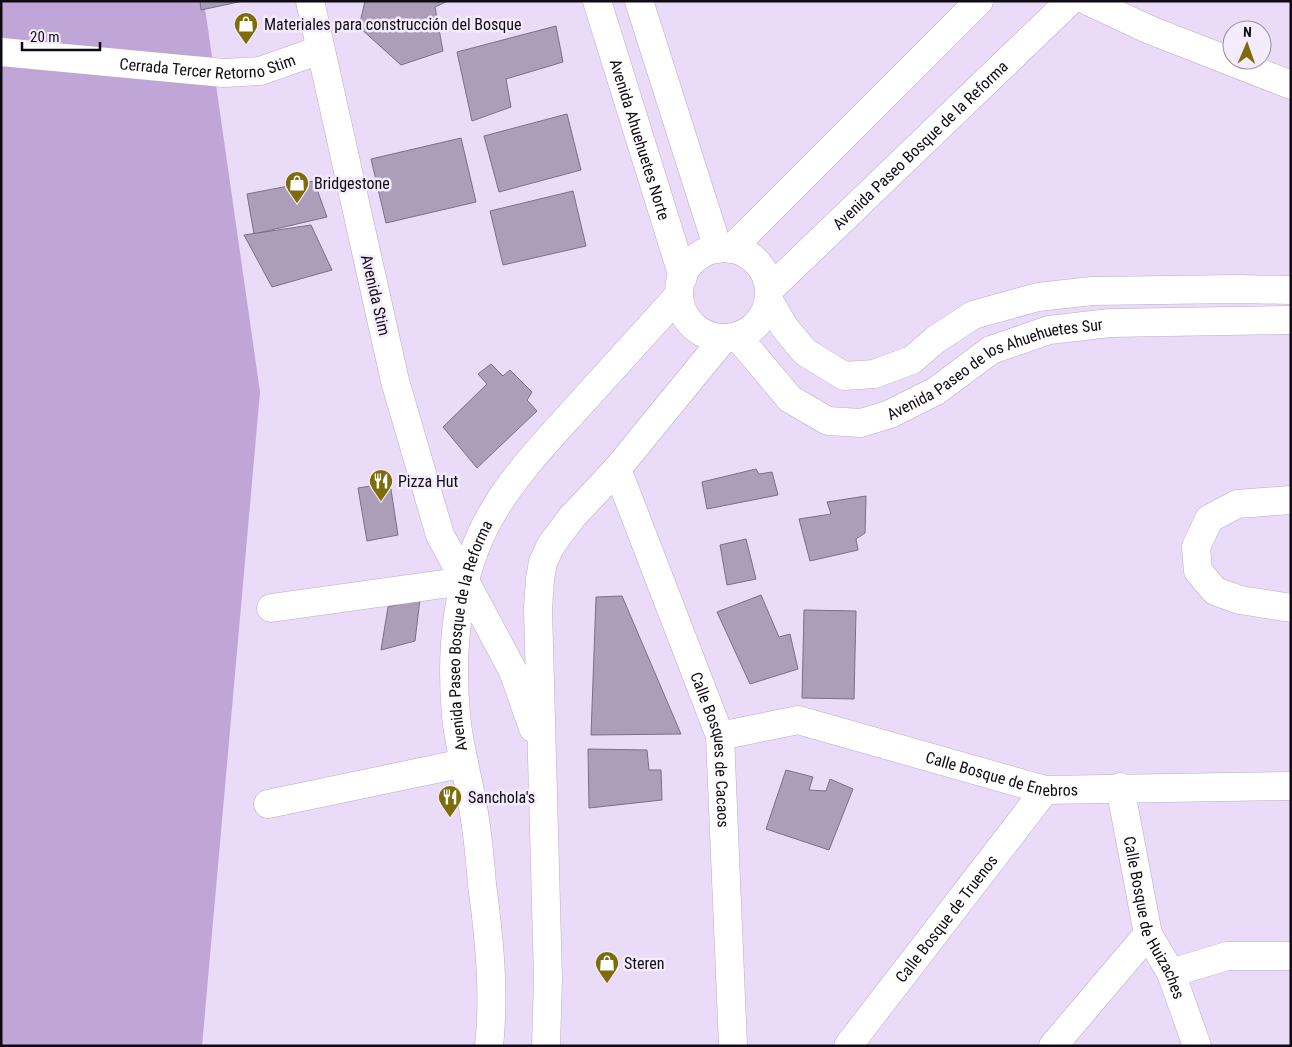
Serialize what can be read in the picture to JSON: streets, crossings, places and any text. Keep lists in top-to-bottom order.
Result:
{
  "streets": {
    "street": [
      "Cerrada Tercer Retorno Stim",
      "Avenida Ahuehuetes Norte",
      "Avenida Paseo Bosque de la Reforma",
      "Avenida Stim",
      "Avenida Paseo de los Ahuehuetes Sur",
      "Calle Bosques de Cacaos",
      "Calle Bosque de Enebros",
      "Calle Bosque de Huizaches",
      "Calle Bosque de Truenos"
    ]
  },
  "crossings": [
    ["Cerrada Tercer Retorno Stim", "Avenida Stim"],
    ["Avenida Ahuehuetes Norte", "Avenida Paseo Bosque de la Reforma"],
    ["Avenida Ahuehuetes Norte", "Avenida Paseo de los Ahuehuetes Sur"],
    ["Avenida Paseo Bosque de la Reforma", "Avenida Stim"],
    ["Avenida Paseo Bosque de la Reforma", "Avenida Paseo de los Ahuehuetes Sur"],
    ["Calle Bosques de Cacaos", "Calle Bosque de Enebros"],
    ["Calle Bosque de Enebros", "Calle Bosque de Huizaches"],
    ["Calle Bosque de Enebros", "Calle Bosque de Truenos"]
  ],
  "places": {
    "shop": ["Materiales para construcción del Bosque", "Bridgestone", "Steren"],
    "restaurant": ["Pizza Hut", "Sanchola's"]
  },
  "scale_bar": "20 m",
  "north": "top"
}
